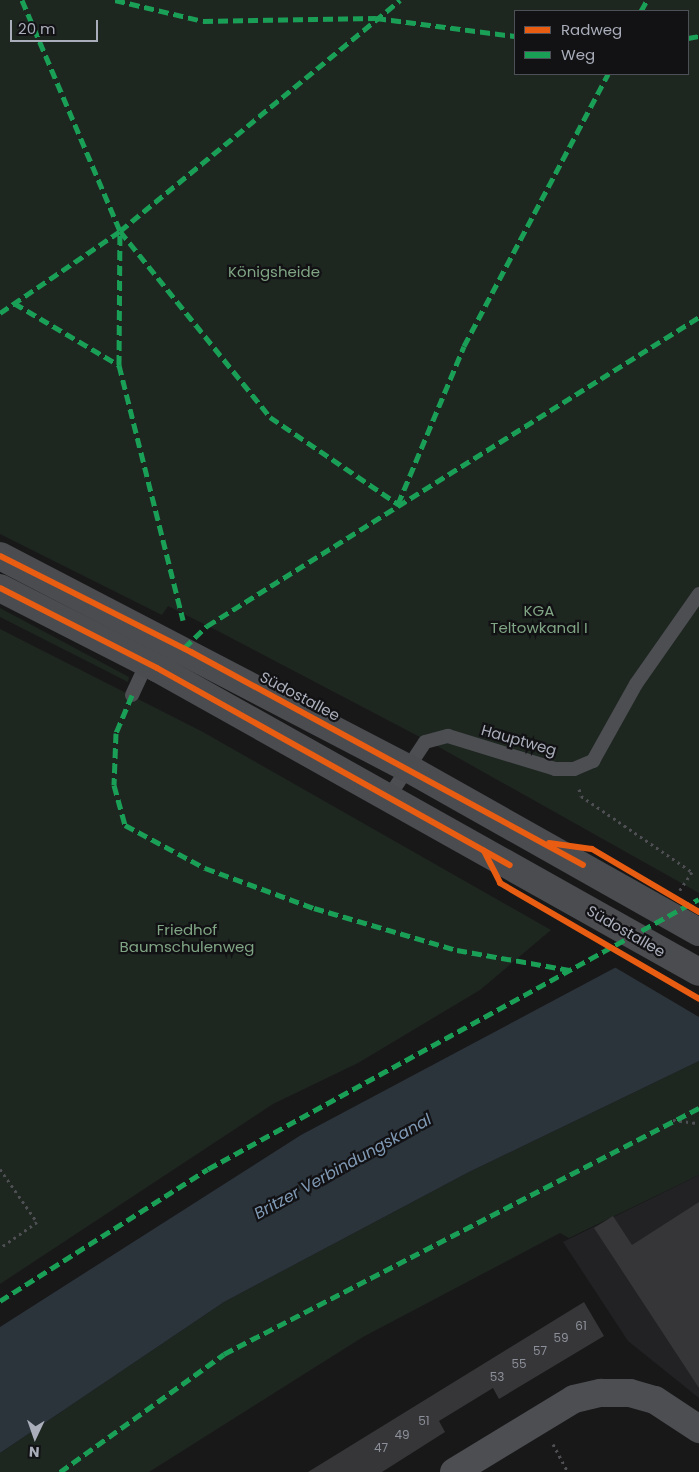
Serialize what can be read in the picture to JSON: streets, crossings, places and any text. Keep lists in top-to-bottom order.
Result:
{
  "streets": {
    "main road": ["Südostallee"],
    "lane": ["Hauptweg"]
  },
  "crossings": [
    ["Südostallee", "Hauptweg"]
  ],
  "water": ["Britzer Verbindungskanal"],
  "parks": ["Königsheide", "KGA Teltowkanal I", "Friedhof Baumschulenweg"],
  "house_numbers": [
    "61",
    "59",
    "57",
    "55",
    "53",
    "51",
    "49",
    "47"
  ],
  "legend": ["Radweg", "Weg"],
  "scale_bar": "20 m",
  "north": "bottom"
}
